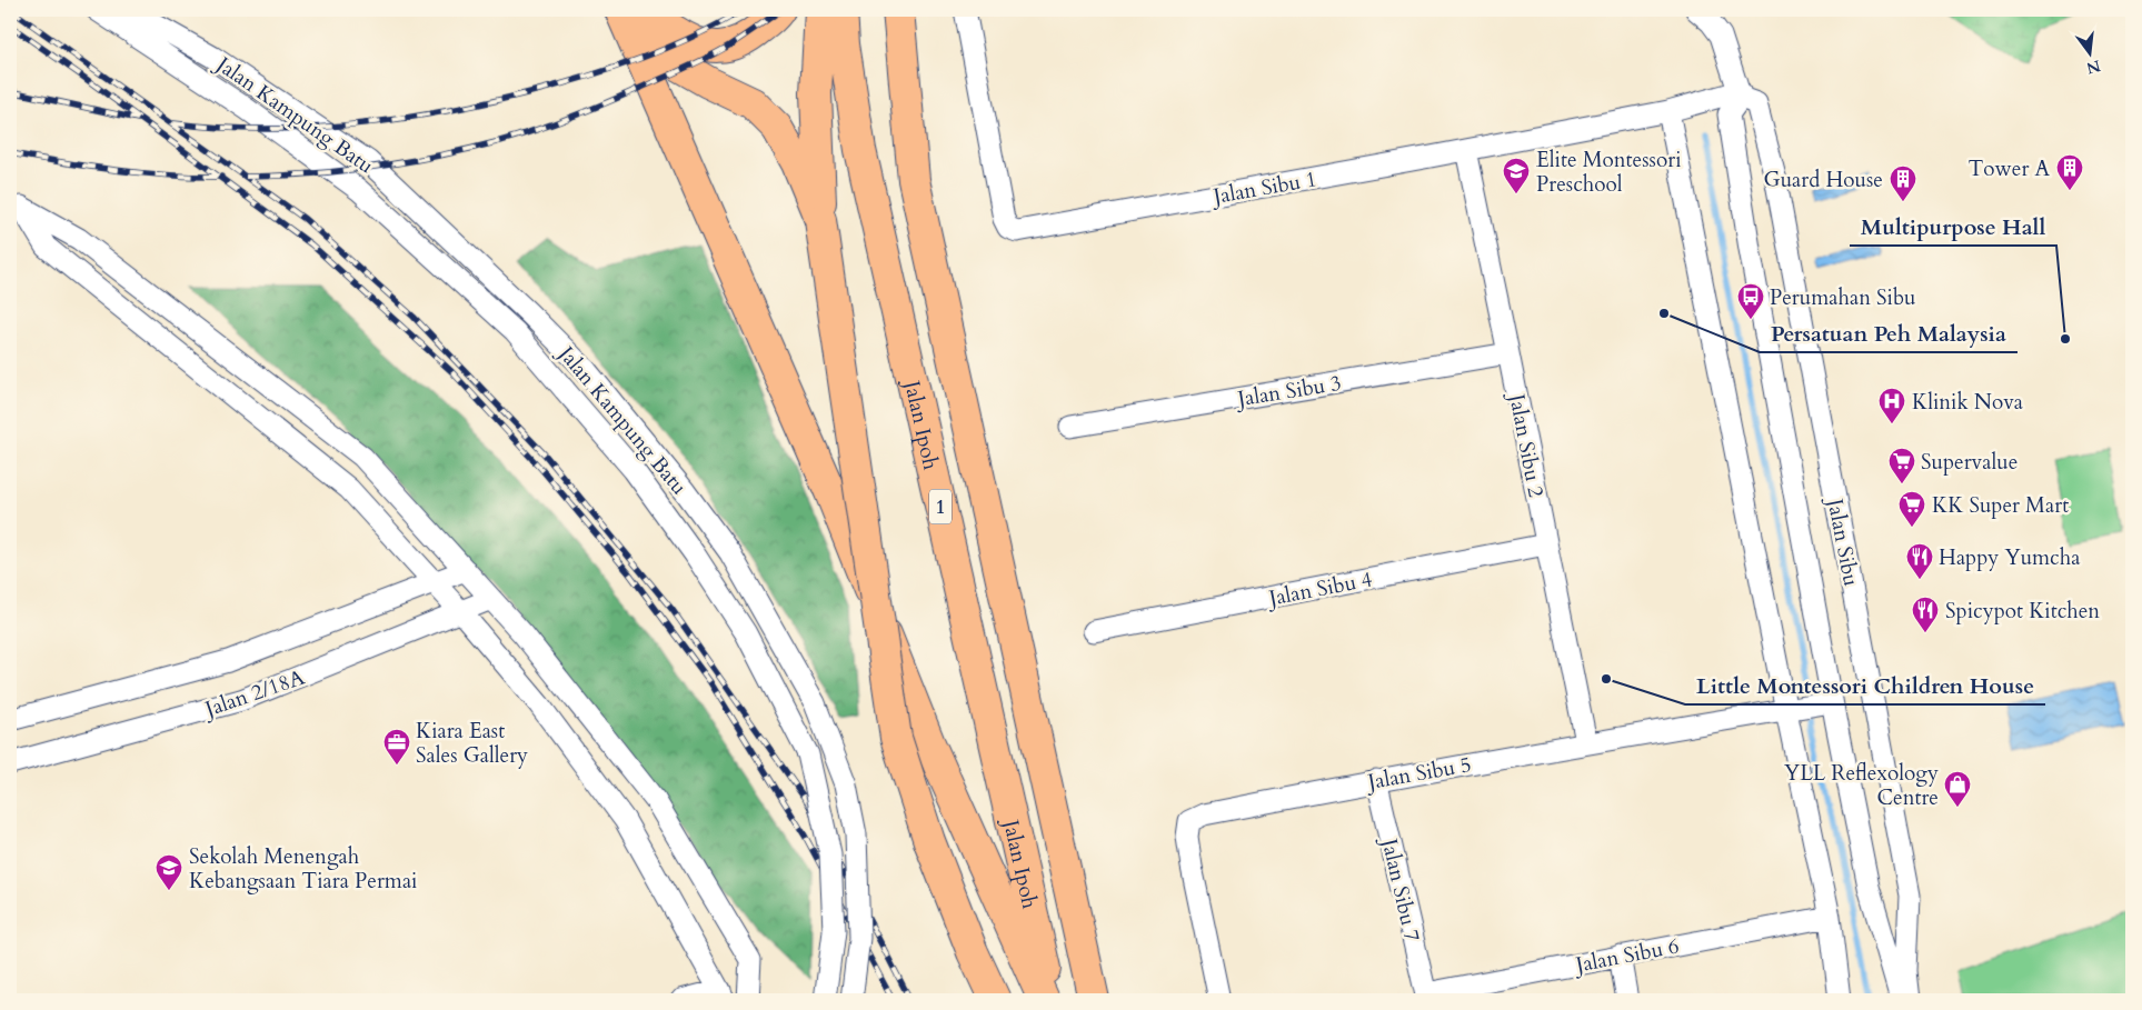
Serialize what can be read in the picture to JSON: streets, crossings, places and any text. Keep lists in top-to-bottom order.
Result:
{
  "streets": {
    "highway": ["Jalan Ipoh", "1"],
    "street": [
      "Jalan Kampung Batu",
      "Jalan Sibu 1",
      "Jalan Sibu 3",
      "Jalan Sibu 2",
      "Jalan Sibu",
      "Jalan Sibu 4",
      "Jalan 2/18A",
      "Jalan Sibu 5",
      "Jalan Sibu 7",
      "Jalan Sibu 6"
    ]
  },
  "crossings": [
    ["Jalan Sibu 1", "Jalan Sibu 2"],
    ["Jalan Sibu 1", "Jalan Sibu"],
    ["Jalan Sibu 3", "Jalan Sibu 2"],
    ["Jalan Sibu 2", "Jalan Sibu 4"],
    ["Jalan Sibu 2", "Jalan Sibu 5"],
    ["Jalan Sibu", "Jalan Sibu 5"],
    ["Jalan Sibu 5", "Jalan Sibu 7"],
    ["Jalan Sibu 7", "Jalan Sibu 6"]
  ],
  "places": {
    "building": ["Tower A", "Guard House"],
    "school or university": ["Elite Montessori Preschool", "Sekolah Menengah Kebangsaan Tiara Permai"],
    "other": ["Persatuan Peh Malaysia", "Multipurpose Hall", "Little Montessori Children House"],
    "bus stop": ["Perumahan Sibu"],
    "hospital": ["Klinik Nova"],
    "supermarket": ["Supervalue", "KK Super Mart"],
    "restaurant": ["Happy Yumcha", "Spicypot Kitchen"],
    "office": ["Kiara East Sales Gallery"],
    "shop": ["YLL Reflexology Centre"]
  },
  "north": "bottom"
}
